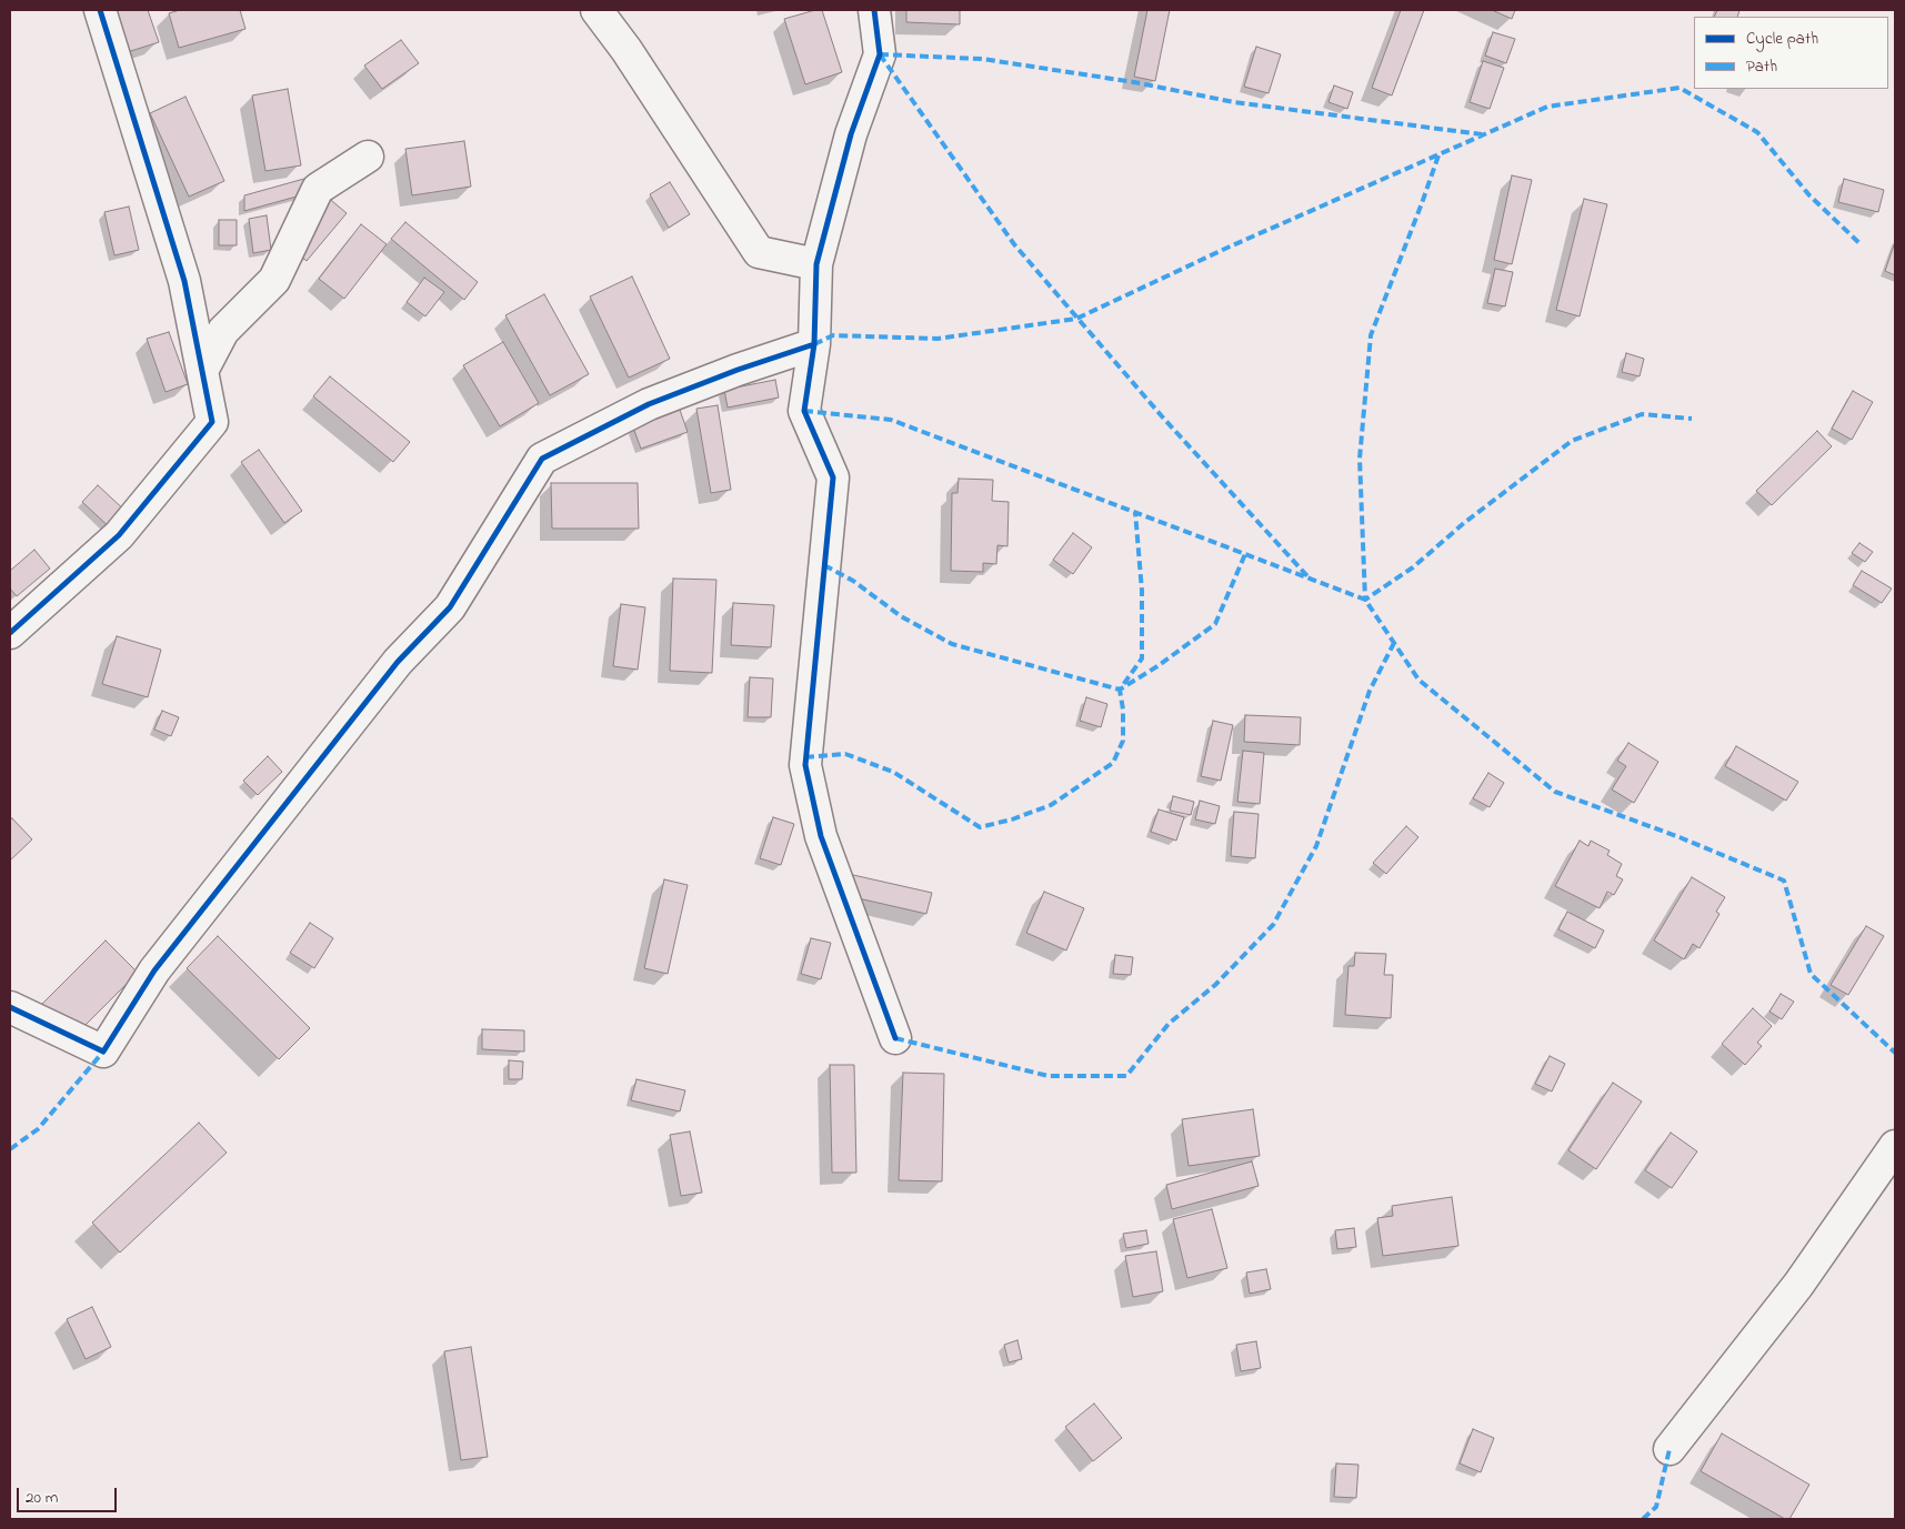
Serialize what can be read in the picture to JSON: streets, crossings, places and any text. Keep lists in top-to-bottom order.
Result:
{
  "legend": ["Cycle path", "Path"],
  "scale_bar": "20 m"
}
